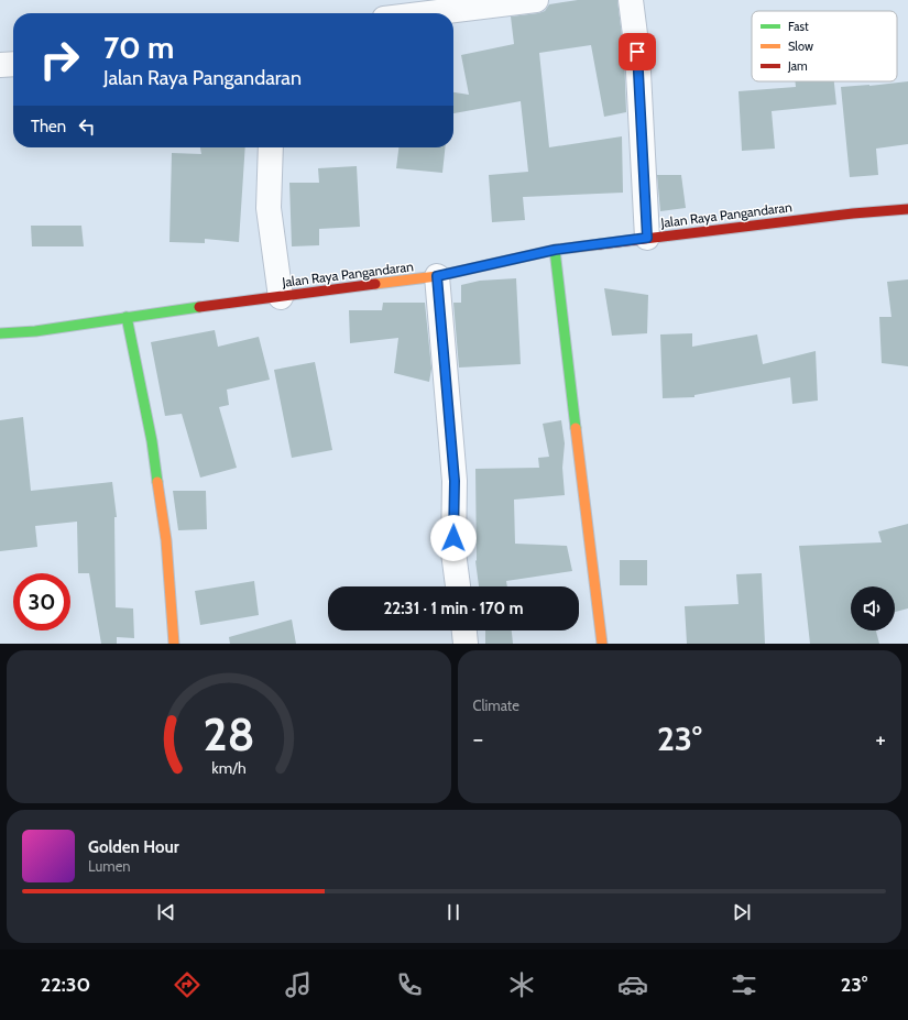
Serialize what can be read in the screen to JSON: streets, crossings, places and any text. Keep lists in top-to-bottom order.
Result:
{
  "streets": {
    "main road": ["Jalan Raya Pangandaran"]
  },
  "legend": ["Fast", "Slow", "Jam"],
  "page": {
    "turn": ["70 m", "Jalan Raya Pangandaran"],
    "then": "Then",
    "limit": "30",
    "trip": "22:31 · 1 min · 170 m",
    "tile": "Climate",
    "heat": ["−", "23°", "+"],
    "song": ["Golden Hour", "Lumen"],
    "tabs": ["22:30", "23°"],
    "gauge": ["28", "km/h"]
  }
}
